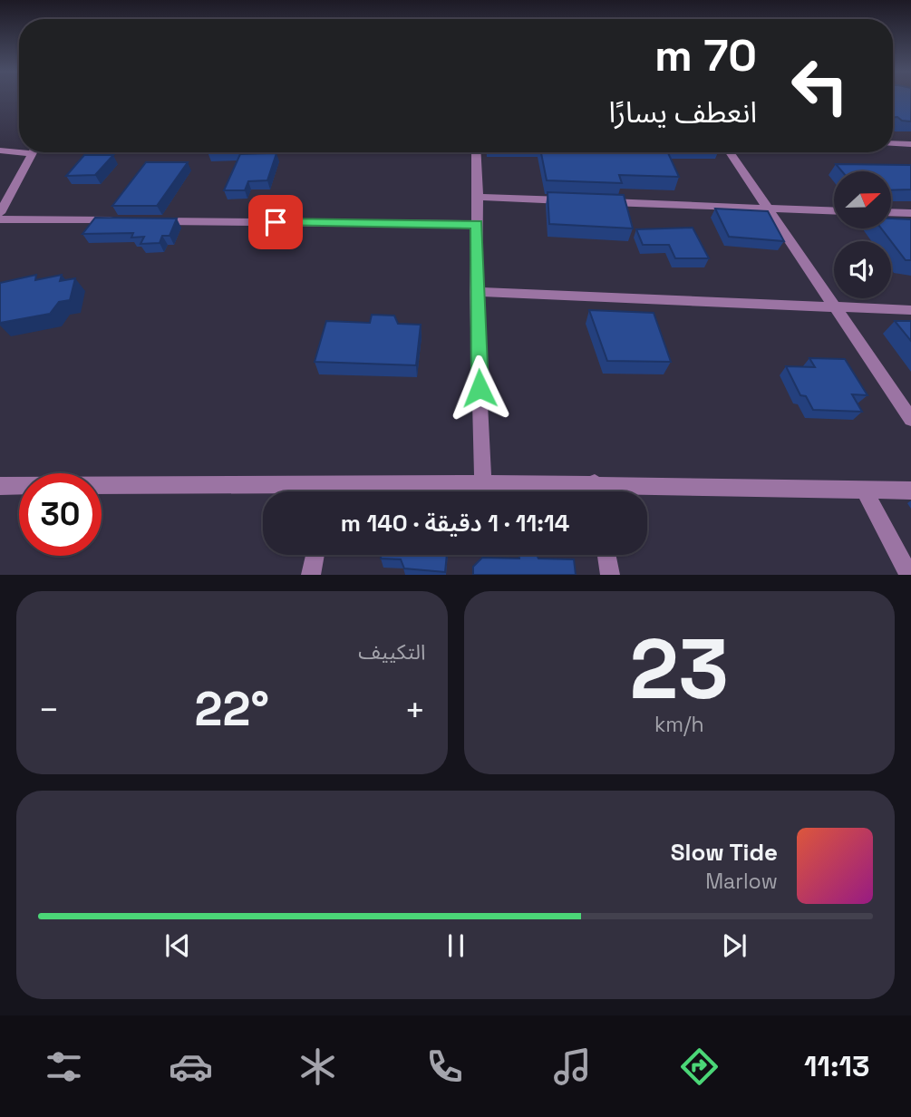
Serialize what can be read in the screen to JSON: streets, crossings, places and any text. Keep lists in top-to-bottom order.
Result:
{
  "north": "right",
  "page": {
    "turn": ["70 m", "انعطف يسارًا"],
    "limit": "30",
    "trip": "11:14 · 1 دقيقة · 140 m",
    "tile": [
      ["23", "km/h"],
      "التكييف"
    ],
    "heat": ["−", "22°", "+"],
    "song": ["Slow Tide", "Marlow"],
    "tabs": "11:13"
  }
}
